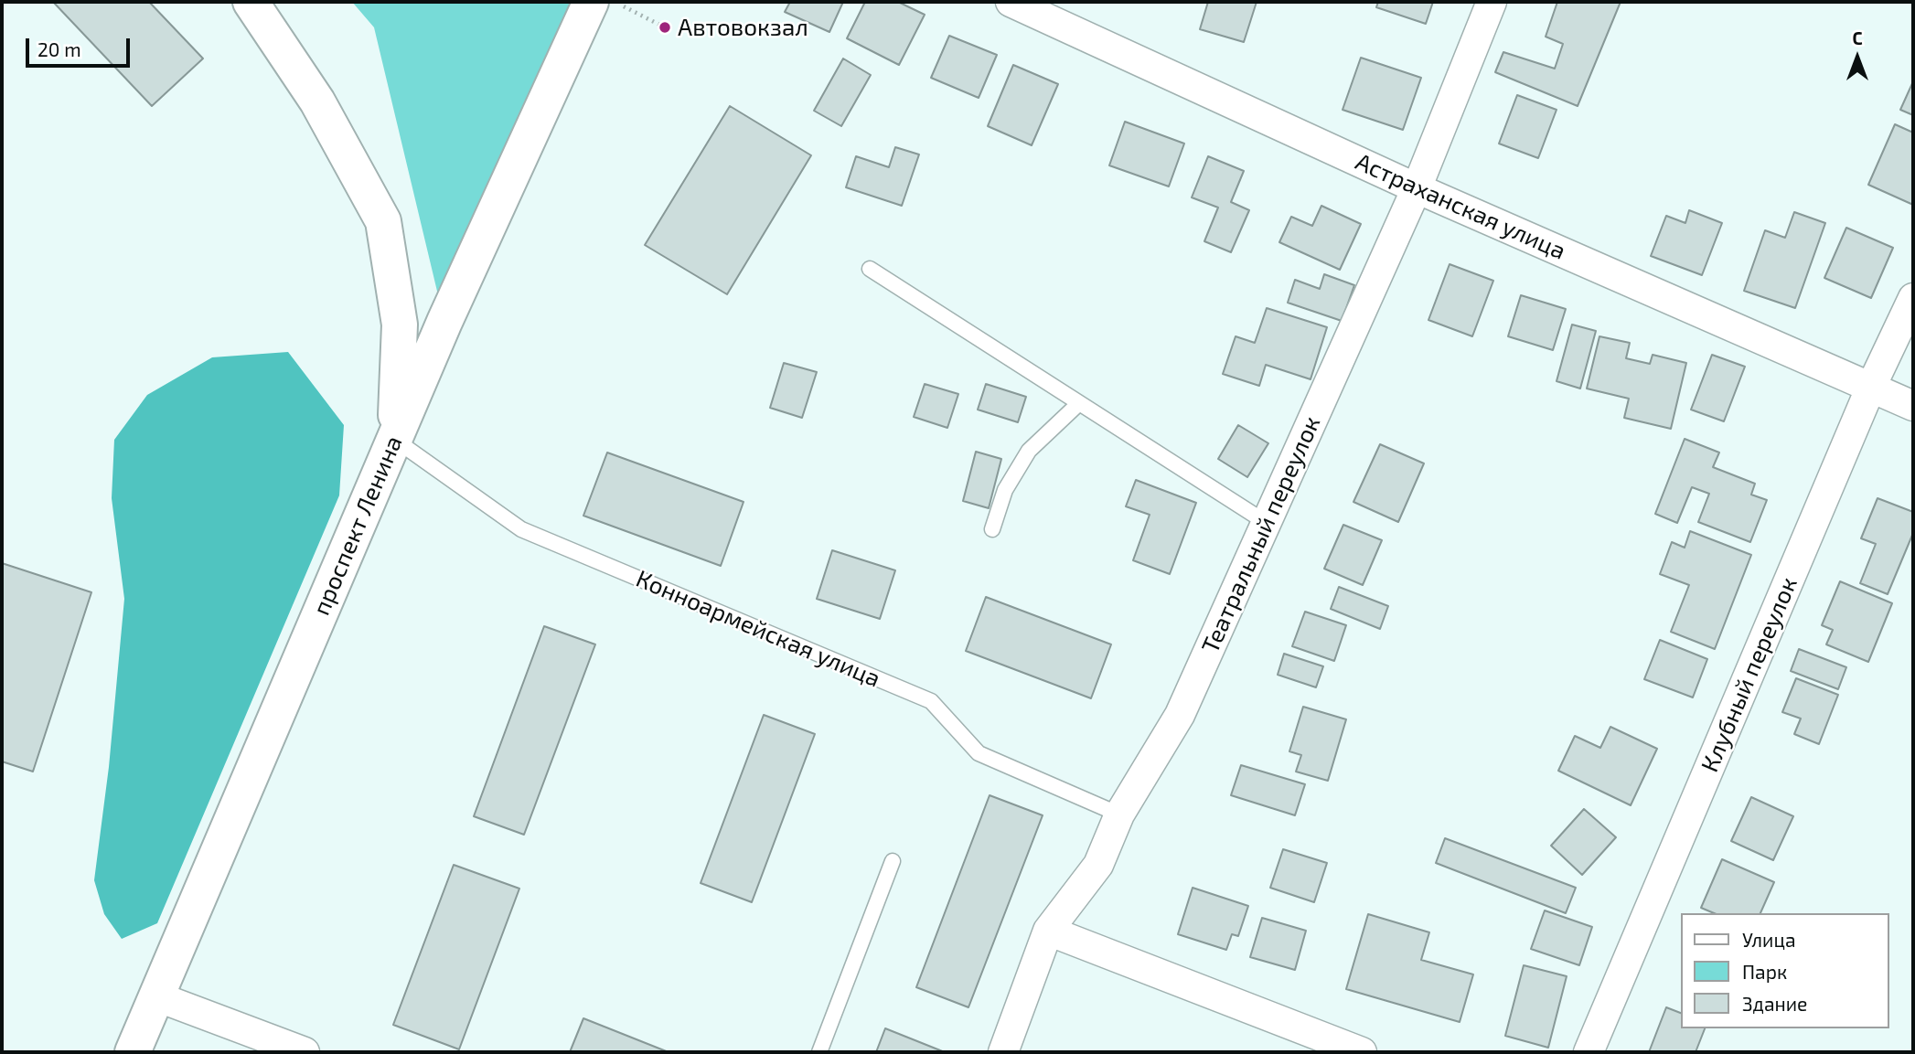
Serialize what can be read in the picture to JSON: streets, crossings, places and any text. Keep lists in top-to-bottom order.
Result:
{
  "streets": {
    "main road": ["проспект Ленина"],
    "street": ["Астраханская улица", "Театральный переулок", "Клубный переулок"],
    "lane": ["Конноармейская улица"]
  },
  "crossings": [
    ["Астраханская улица", "Театральный переулок"],
    ["Астраханская улица", "Клубный переулок"],
    ["проспект Ленина", "Конноармейская улица"],
    ["Театральный переулок", "Конноармейская улица"]
  ],
  "places": ["Автовокзал"],
  "legend": ["Улица", "Парк", "Здание"],
  "scale_bar": "20 m",
  "north": "top"
}
